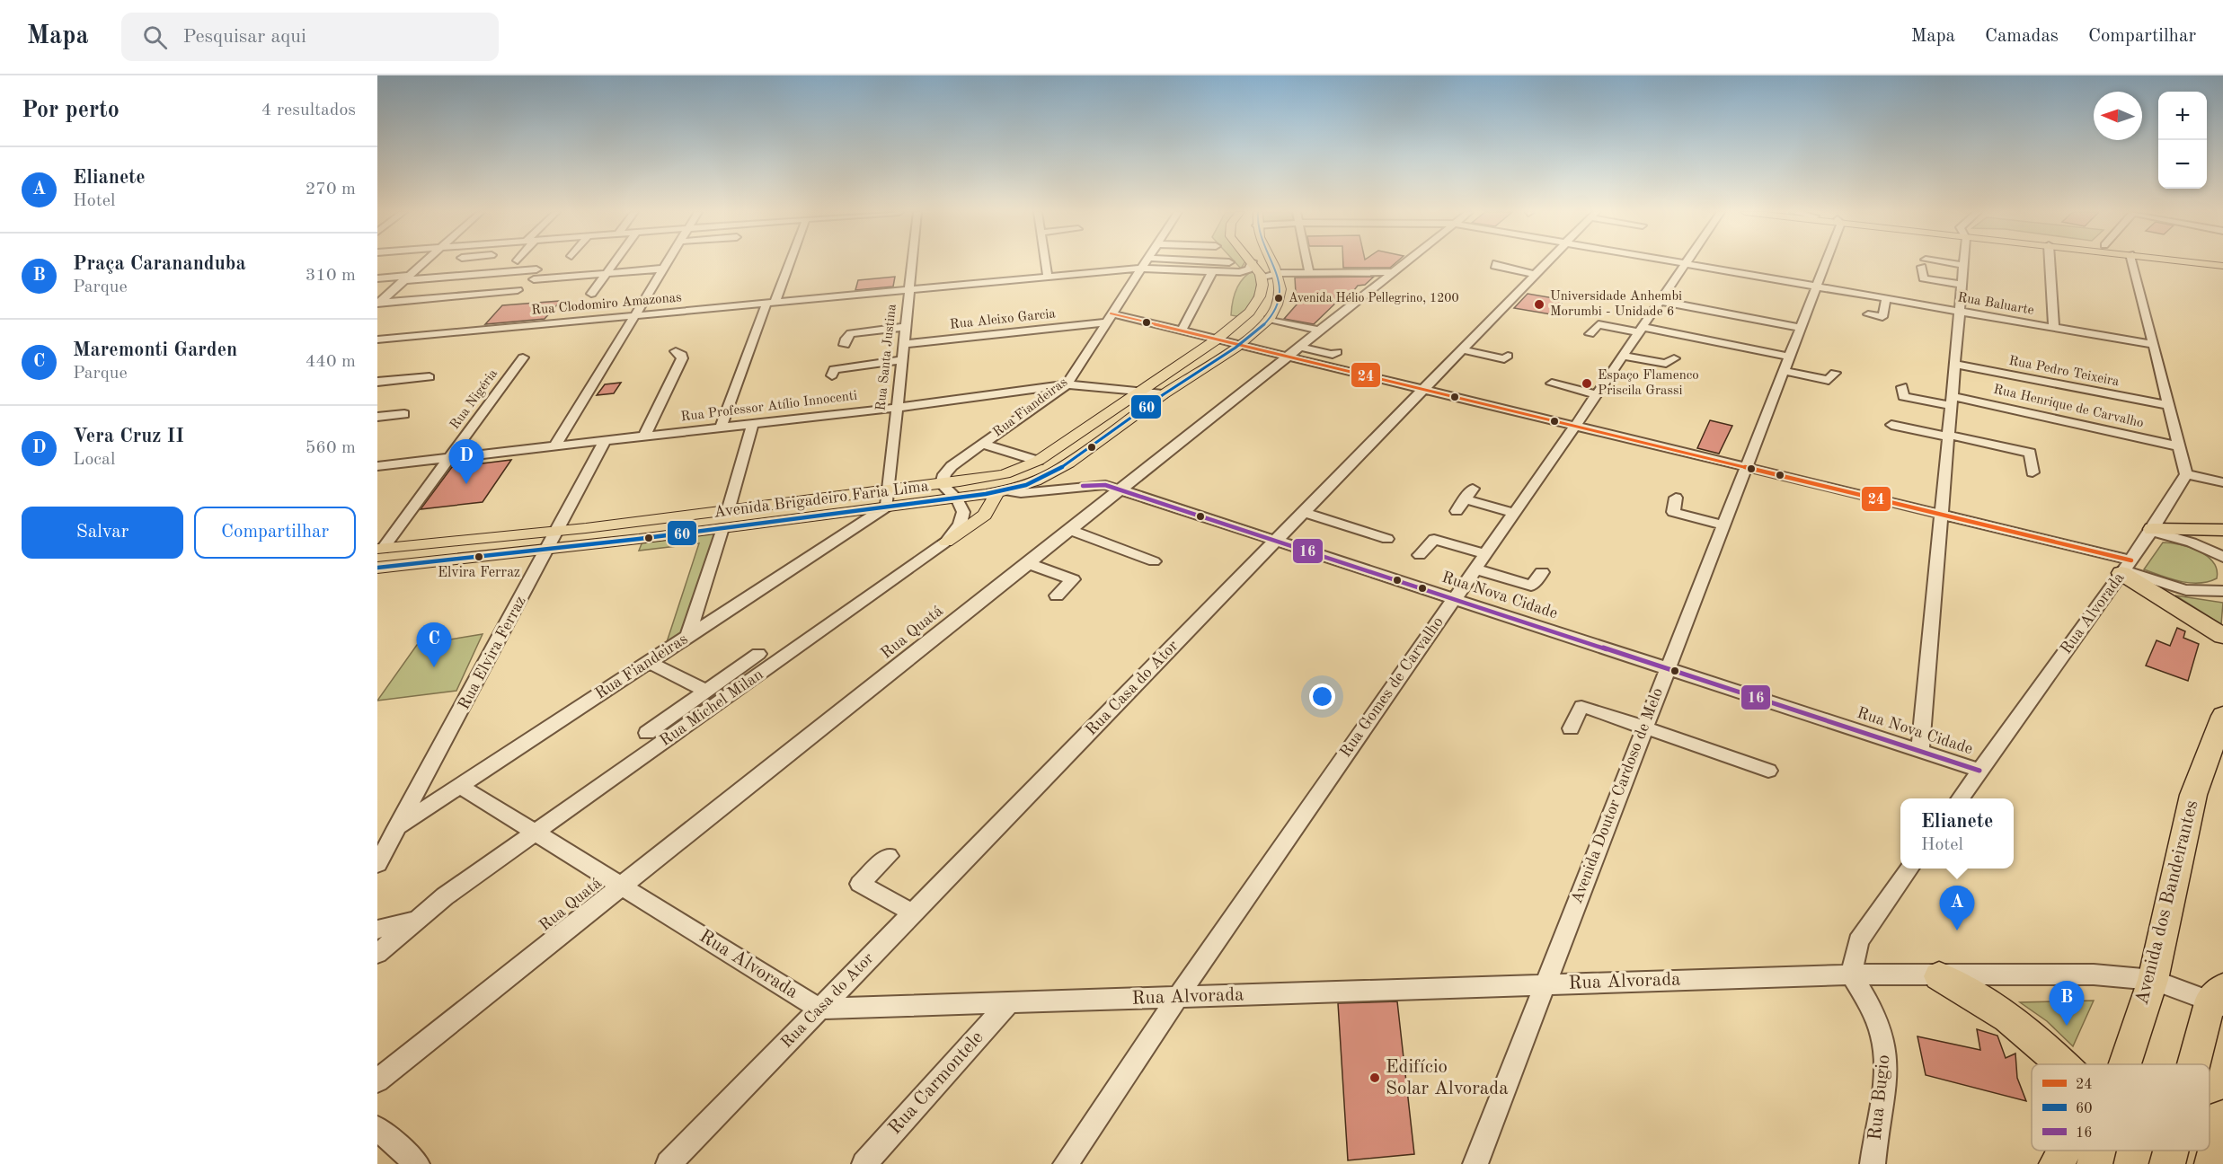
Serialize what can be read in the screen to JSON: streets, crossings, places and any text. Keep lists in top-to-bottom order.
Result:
{
  "streets": {
    "highway": ["Avenida dos Bandeirantes"],
    "main road": ["Avenida Brigadeiro Faria Lima"],
    "street": [
      "Rua Clodomiro Amazonas",
      "Rua Baluarte",
      "Rua Aleixo Garcia",
      "Rua Santa Justina",
      "Rua Pedro Teixeira",
      "Rua Nigéria",
      "Rua Professor Atílio Innocenti",
      "Rua Henrique de Carvalho",
      "Rua Fiandeiras",
      "Rua Nova Cidade",
      "Rua Alvorada",
      "Rua Quatá",
      "Rua Elvira Ferraz",
      "Rua Gomes de Carvalho",
      "Rua Casa do Ator",
      "Rua Michel Milan",
      "Avenida Doutor Cardoso de Melo",
      "Rua Carmontele",
      "Rua Bugio"
    ]
  },
  "crossings": [
    ["Rua Clodomiro Amazonas", "Rua Santa Justina"],
    ["Rua Clodomiro Amazonas", "Rua Fiandeiras"],
    ["Rua Baluarte", "Rua Gomes de Carvalho"],
    ["Rua Baluarte", "Avenida Doutor Cardoso de Melo"],
    ["Rua Aleixo Garcia", "Rua Santa Justina"],
    ["Rua Aleixo Garcia", "Rua Fiandeiras"],
    ["Rua Aleixo Garcia", "Avenida Brigadeiro Faria Lima"],
    ["Rua Aleixo Garcia", "Rua Quatá"],
    ["Rua Santa Justina", "Rua Professor Atílio Innocenti"],
    ["Rua Santa Justina", "Rua Fiandeiras"],
    ["Rua Santa Justina", "Avenida Brigadeiro Faria Lima"],
    ["Rua Nigéria", "Rua Professor Atílio Innocenti"],
    ["Rua Nigéria", "Avenida Brigadeiro Faria Lima"],
    ["Rua Professor Atílio Innocenti", "Rua Fiandeiras"],
    ["Rua Professor Atílio Innocenti", "Avenida Brigadeiro Faria Lima"],
    ["Rua Professor Atílio Innocenti", "Rua Elvira Ferraz"],
    ["Rua Fiandeiras", "Avenida Brigadeiro Faria Lima"],
    ["Rua Fiandeiras", "Rua Alvorada"],
    ["Rua Fiandeiras", "Rua Elvira Ferraz"],
    ["Avenida Brigadeiro Faria Lima", "Rua Nova Cidade"],
    ["Avenida Brigadeiro Faria Lima", "Rua Elvira Ferraz"],
    ["Avenida Brigadeiro Faria Lima", "Rua Michel Milan"],
    ["Rua Nova Cidade", "Rua Alvorada"],
    ["Rua Nova Cidade", "Rua Quatá"],
    ["Rua Nova Cidade", "Rua Gomes de Carvalho"],
    ["Rua Nova Cidade", "Rua Casa do Ator"],
    ["Rua Nova Cidade", "Avenida Doutor Cardoso de Melo"],
    ["Rua Alvorada", "Rua Quatá"],
    ["Rua Alvorada", "Rua Gomes de Carvalho"],
    ["Rua Alvorada", "Rua Casa do Ator"],
    ["Rua Alvorada", "Rua Michel Milan"],
    ["Rua Alvorada", "Avenida Doutor Cardoso de Melo"],
    ["Rua Alvorada", "Avenida dos Bandeirantes"],
    ["Rua Alvorada", "Rua Carmontele"],
    ["Rua Alvorada", "Rua Bugio"]
  ],
  "places": [
    "Avenida Hélio Pellegrino, 1200",
    "Universidade Anhembi Morumbi - Unidade 6",
    "Espaço Flamenco Priscila Grassi",
    "Elvira Ferraz",
    "Edifício Solar Alvorada"
  ],
  "lines": ["transit line 60", "transit line 24", "transit line 16"],
  "legend": ["24", "60", "16"],
  "north": "left",
  "page": {
    "header": "Mapa",
    "search": "Pesquisar aqui",
    "nav": ["Mapa", "Camadas", "Compartilhar"],
    "heading": ["Por perto", "4 resultados"],
    "map_buttons": ["+", "−"],
    "list": [
      {
        "mark": "A",
        "name": "Elianete",
        "note": "Hotel",
        "value": "270 m"
      },
      {
        "mark": "B",
        "name": "Praça Carananduba",
        "note": "Parque",
        "value": "310 m"
      },
      {
        "mark": "C",
        "name": "Maremonti Garden",
        "note": "Parque",
        "value": "440 m"
      },
      {
        "mark": "D",
        "name": "Vera Cruz II",
        "note": "Local",
        "value": "560 m"
      }
    ],
    "pins": [
      "D",
      "C",
      "A",
      "B"
    ],
    "buttons": ["Salvar", "Compartilhar"],
    "popup": ["Elianete", "Hotel"]
  }
}
